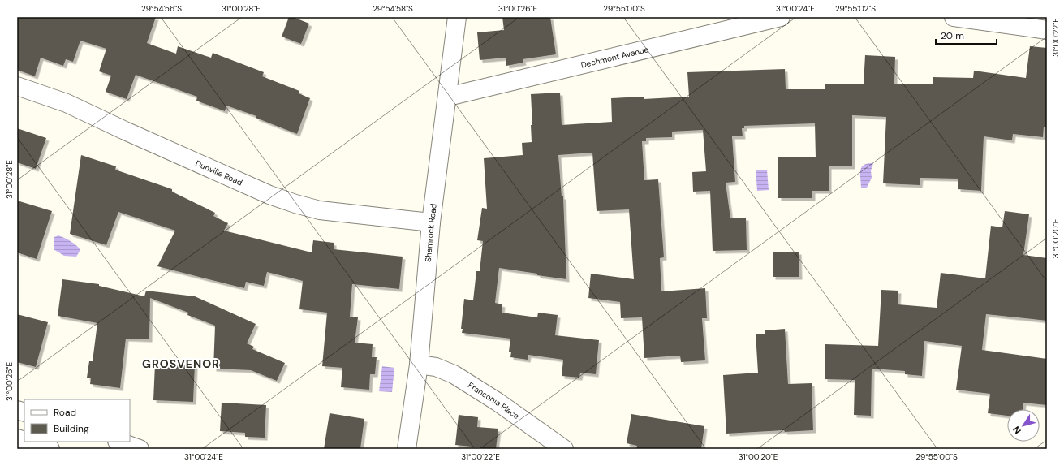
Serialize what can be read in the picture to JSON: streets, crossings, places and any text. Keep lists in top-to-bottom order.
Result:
{
  "streets": {
    "street": [
      "Dechmont Avenue",
      "Dunville Road",
      "Shamrock Road",
      "Franconia Place"
    ]
  },
  "crossings": [
    ["Dechmont Avenue", "Shamrock Road"],
    ["Dunville Road", "Shamrock Road"],
    ["Shamrock Road", "Franconia Place"]
  ],
  "districts": ["GROSVENOR"],
  "legend": ["Road", "Building"],
  "scale_bar": "20 m",
  "north": "bottom left",
  "coordinates": [
    "29°54'56\"S",
    "31°00'28\"E",
    "29°54'58\"S",
    "31°00'26\"E",
    "29°55'00\"S",
    "31°00'24\"E",
    "29°55'02\"S",
    "31°00'22\"E",
    "31°00'20\"E"
  ]
}
